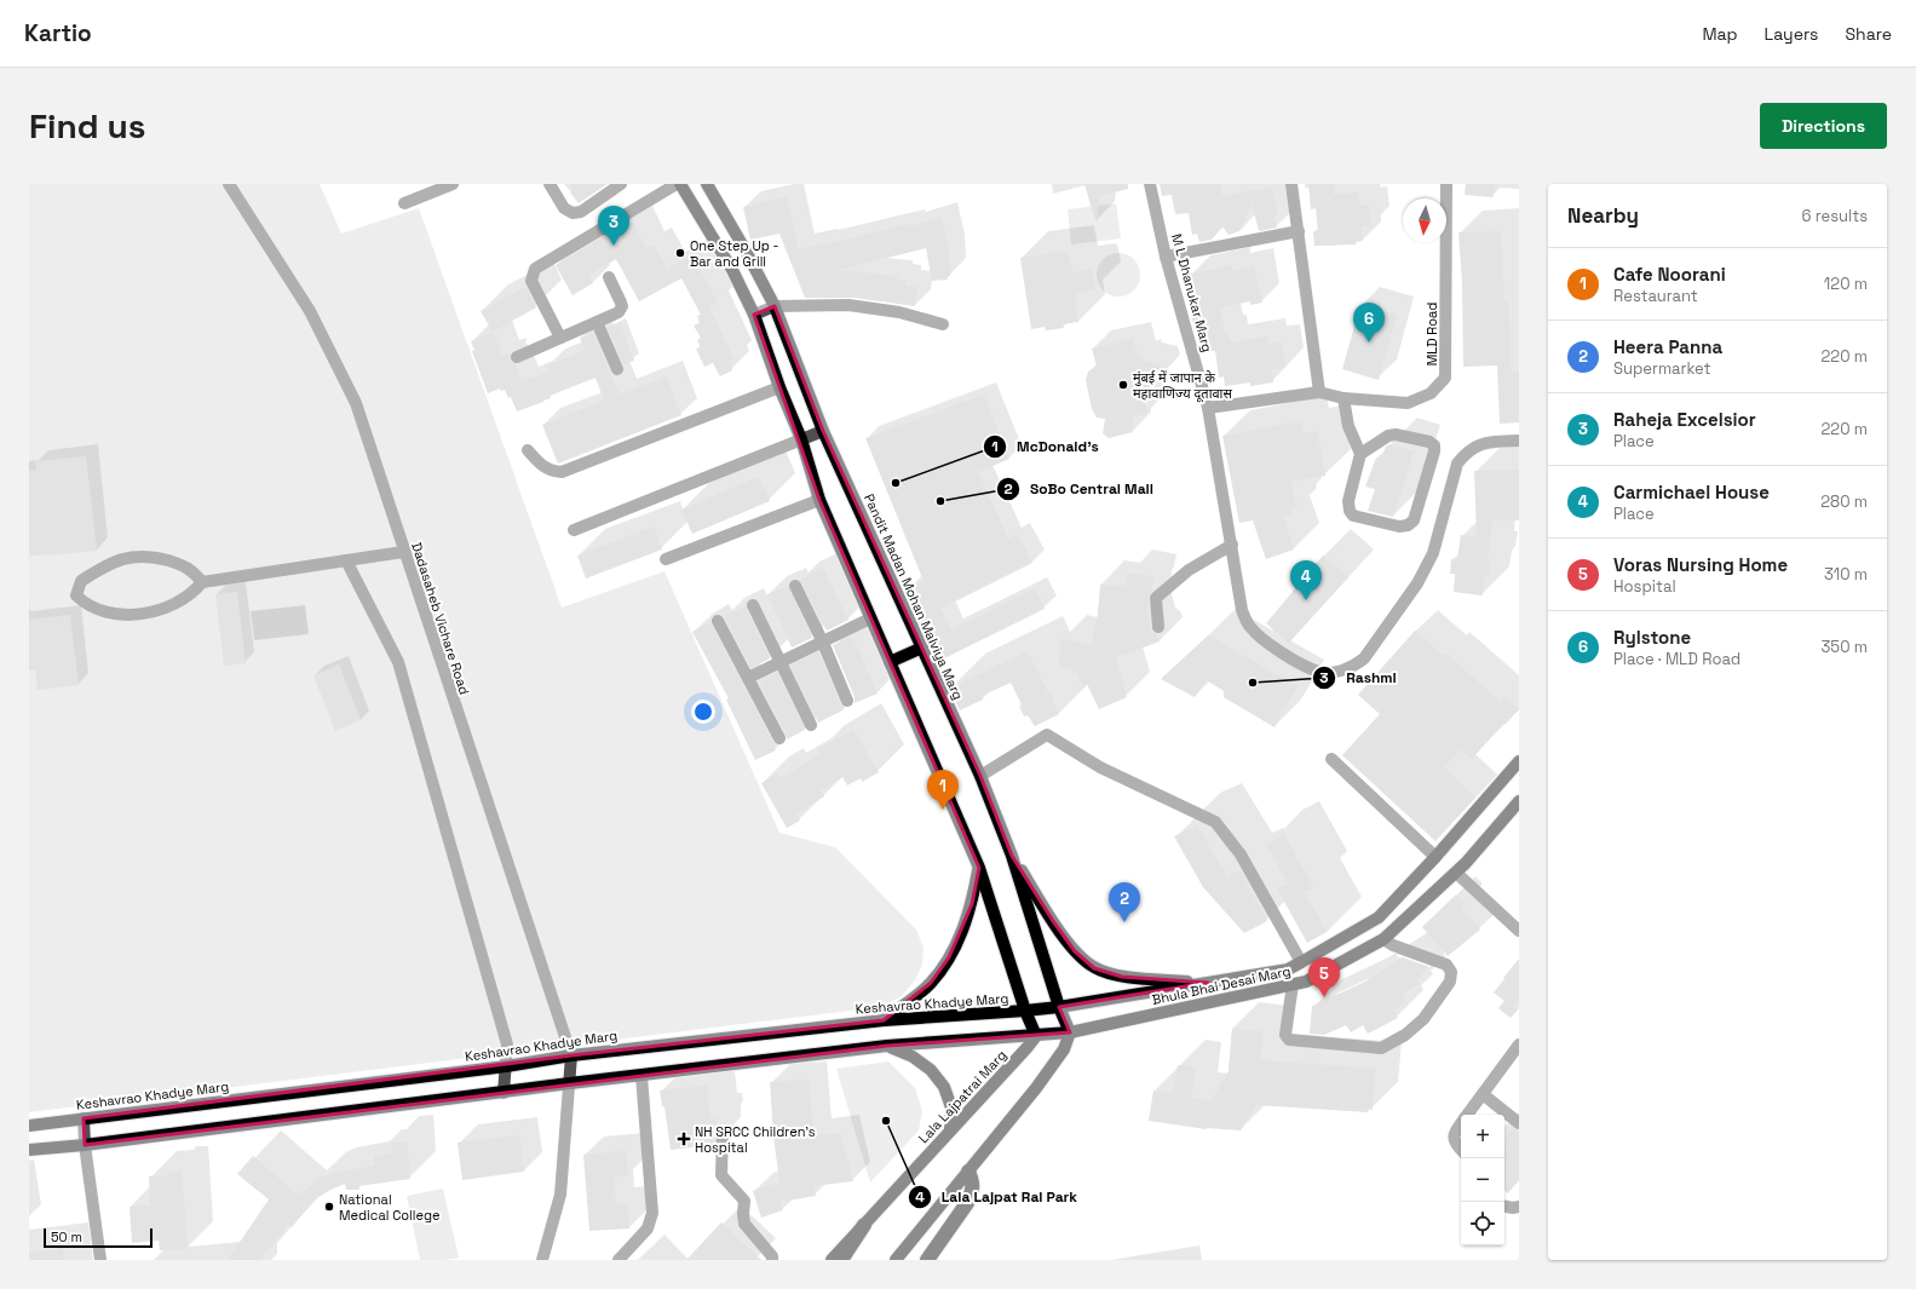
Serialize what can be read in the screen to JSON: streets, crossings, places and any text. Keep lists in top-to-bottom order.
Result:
{
  "streets": {
    "main road": [
      "Pandit Madan Mohan Malviya Marg",
      "Bhula Bhai Desai Marg",
      "Keshavrao Khadye Marg",
      "Lala Lajpatrai Marg"
    ],
    "street": ["M L Dhanukar Marg", "MLD Road", "Dadasaheb Vichare Road"]
  },
  "crossings": [
    ["M L Dhanukar Marg", "MLD Road"],
    ["Pandit Madan Mohan Malviya Marg", "Bhula Bhai Desai Marg"],
    ["Pandit Madan Mohan Malviya Marg", "Keshavrao Khadye Marg"],
    ["Dadasaheb Vichare Road", "Keshavrao Khadye Marg"],
    ["Bhula Bhai Desai Marg", "Keshavrao Khadye Marg"],
    ["Bhula Bhai Desai Marg", "Lala Lajpatrai Marg"]
  ],
  "places": {
    "other": [
      "One Step Up - Bar and Grill",
      "मुंबई में जापान के महावाणिज्य दूतावास",
      "McDonald's",
      "SoBo Central Mall",
      "Rashmi",
      "Lala Lajpat Rai Park",
      "National Medical College"
    ],
    "health": ["NH SRCC Children's Hospital"]
  },
  "scale_bar": "50 m",
  "north": "bottom",
  "page": {
    "header": "Kartio",
    "nav": ["Map", "Layers", "Share"],
    "buttons": "Directions",
    "title": "Find us",
    "heading": ["Nearby", "6 results"],
    "pins": [
      "3",
      "6",
      "4",
      "1",
      "2",
      "5"
    ],
    "list": [
      {
        "mark": "1",
        "name": "Cafe Noorani",
        "note": "Restaurant",
        "value": "120 m"
      },
      {
        "mark": "2",
        "name": "Heera Panna",
        "note": "Supermarket",
        "value": "220 m"
      },
      {
        "mark": "3",
        "name": "Raheja Excelsior",
        "note": "Place",
        "value": "220 m"
      },
      {
        "mark": "4",
        "name": "Carmichael House",
        "note": "Place",
        "value": "280 m"
      },
      {
        "mark": "5",
        "name": "Voras Nursing Home",
        "note": "Hospital",
        "value": "310 m"
      },
      {
        "mark": "6",
        "name": "Rylstone",
        "note": "Place · MLD Road",
        "value": "350 m"
      }
    ],
    "map_buttons": ["+", "−"],
    "scale": "50 m"
  }
}
